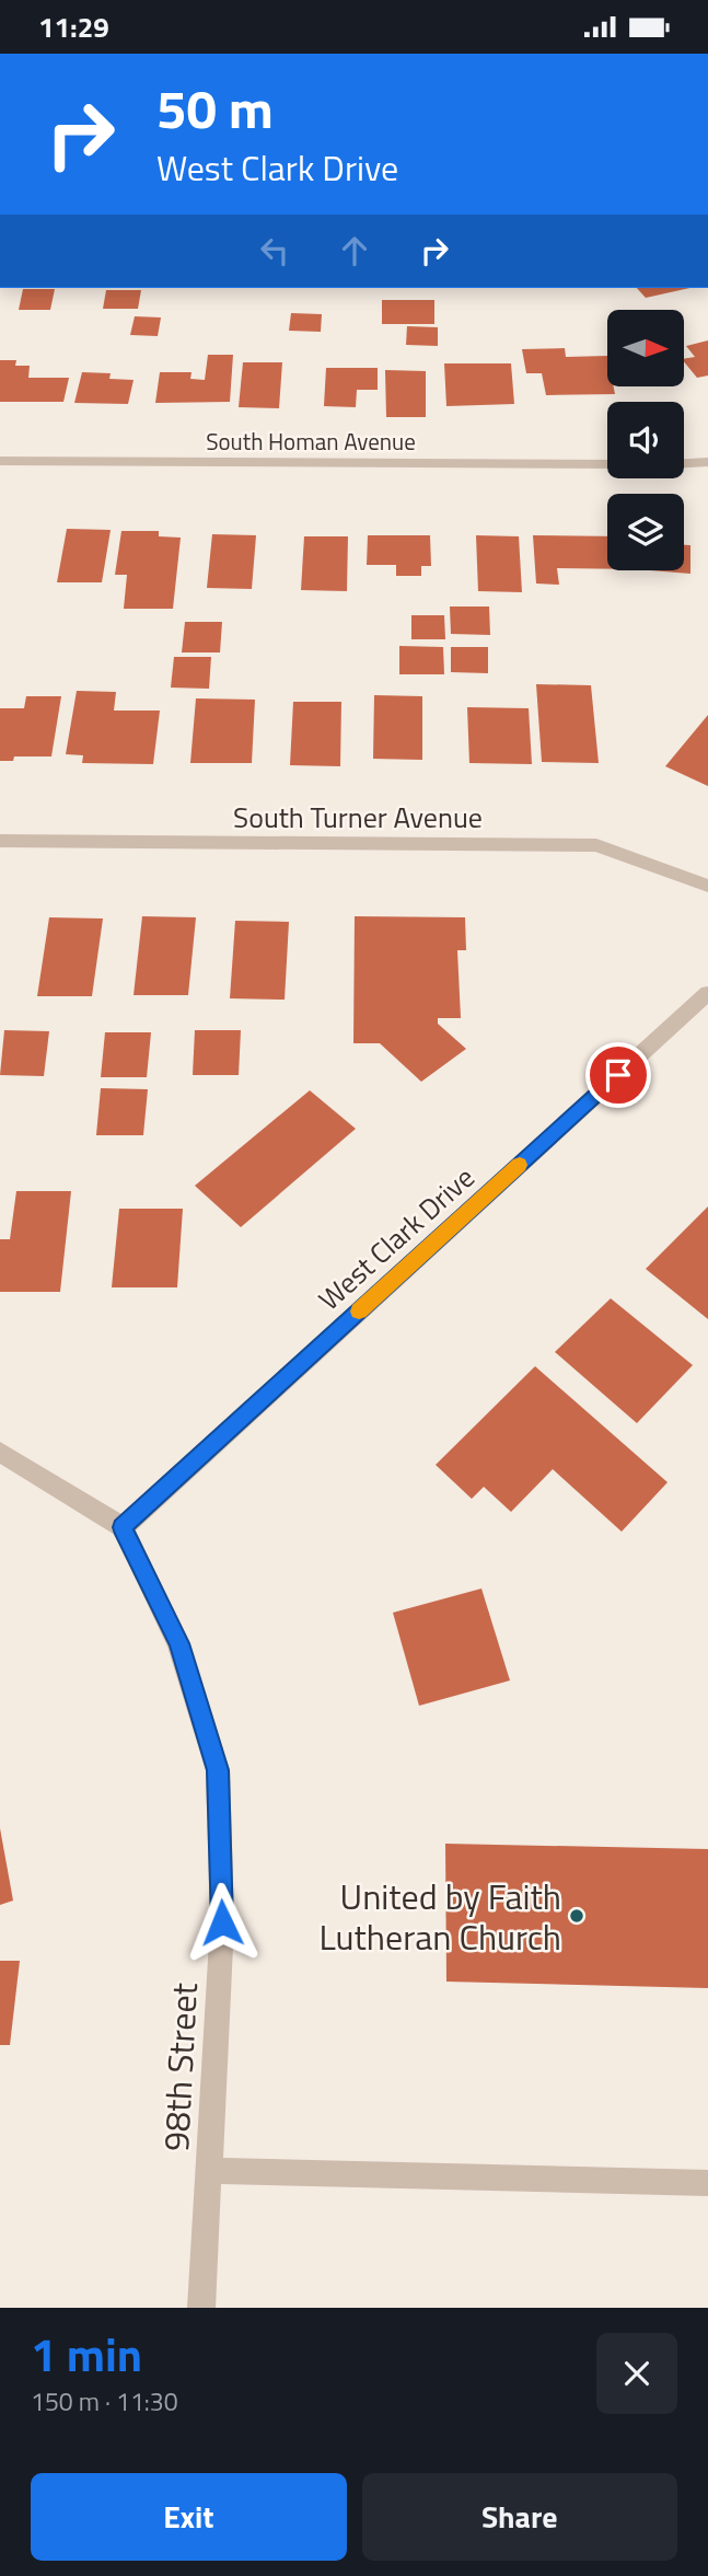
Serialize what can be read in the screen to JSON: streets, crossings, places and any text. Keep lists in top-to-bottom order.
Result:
{
  "streets": {
    "street": [
      "South Homan Avenue",
      "South Turner Avenue",
      "West Clark Drive",
      "98th Street"
    ]
  },
  "crossings": [
    ["West Clark Drive", "98th Street"]
  ],
  "places": ["United by Faith Lutheran Church"],
  "north": "right",
  "page": {
    "status": "11:29",
    "turn": ["50 m", "West Clark Drive"],
    "heading": ["1 min", "150 m · 11:30"],
    "buttons": ["Exit", "Share"]
  }
}
